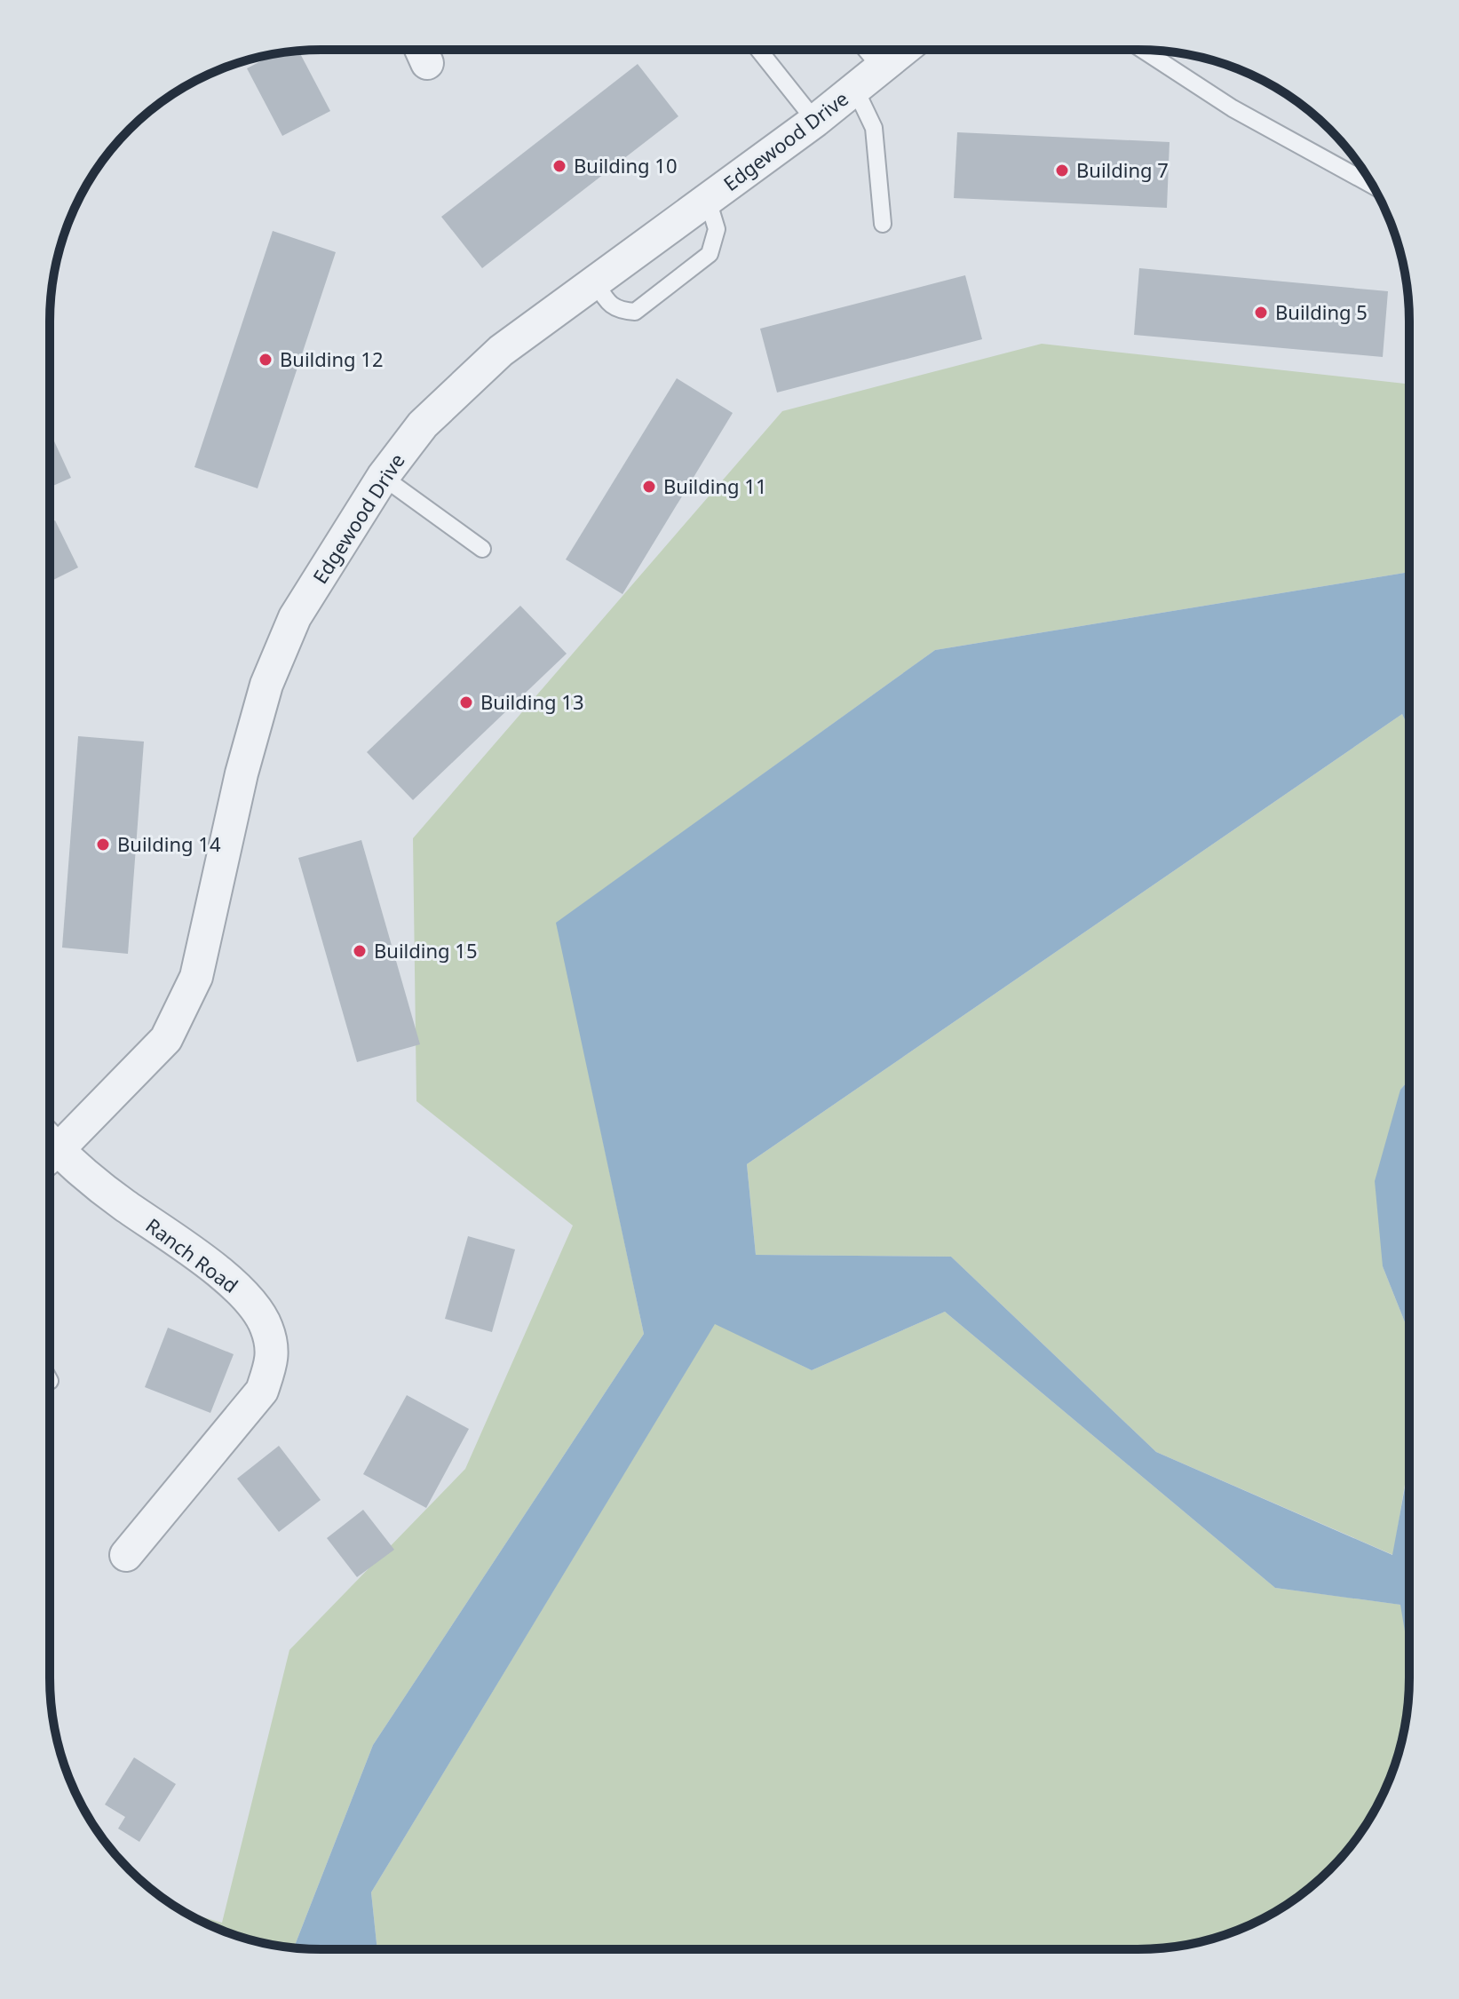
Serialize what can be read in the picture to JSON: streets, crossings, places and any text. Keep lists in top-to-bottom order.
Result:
{
  "streets": {
    "street": ["Edgewood Drive", "Ranch Road"]
  },
  "places": [
    "Building 10",
    "Building 7",
    "Building 5",
    "Building 12",
    "Building 11",
    "Building 13",
    "Building 14",
    "Building 15"
  ]
}
